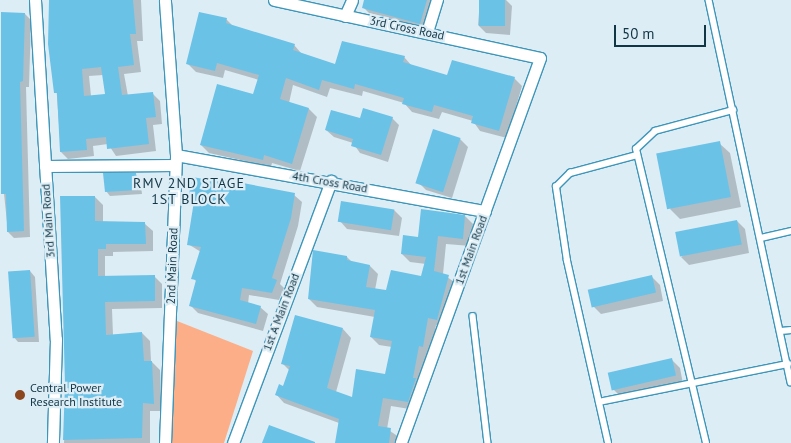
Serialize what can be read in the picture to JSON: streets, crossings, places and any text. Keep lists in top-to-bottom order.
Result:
{
  "streets": {
    "street": [
      "3rd Cross Road",
      "4th Cross Road",
      "3rd Main Road",
      "1st Main Road",
      "2nd Main Road",
      "1st A Main Road"
    ]
  },
  "crossings": [
    ["3rd Cross Road", "1st Main Road"],
    ["4th Cross Road", "3rd Main Road"],
    ["4th Cross Road", "1st Main Road"],
    ["4th Cross Road", "2nd Main Road"],
    ["4th Cross Road", "1st A Main Road"]
  ],
  "districts": ["RMV 2ND STAGE 1ST BLOCK"],
  "places": ["Central Power Research Institute"],
  "scale_bar": "50 m"
}
